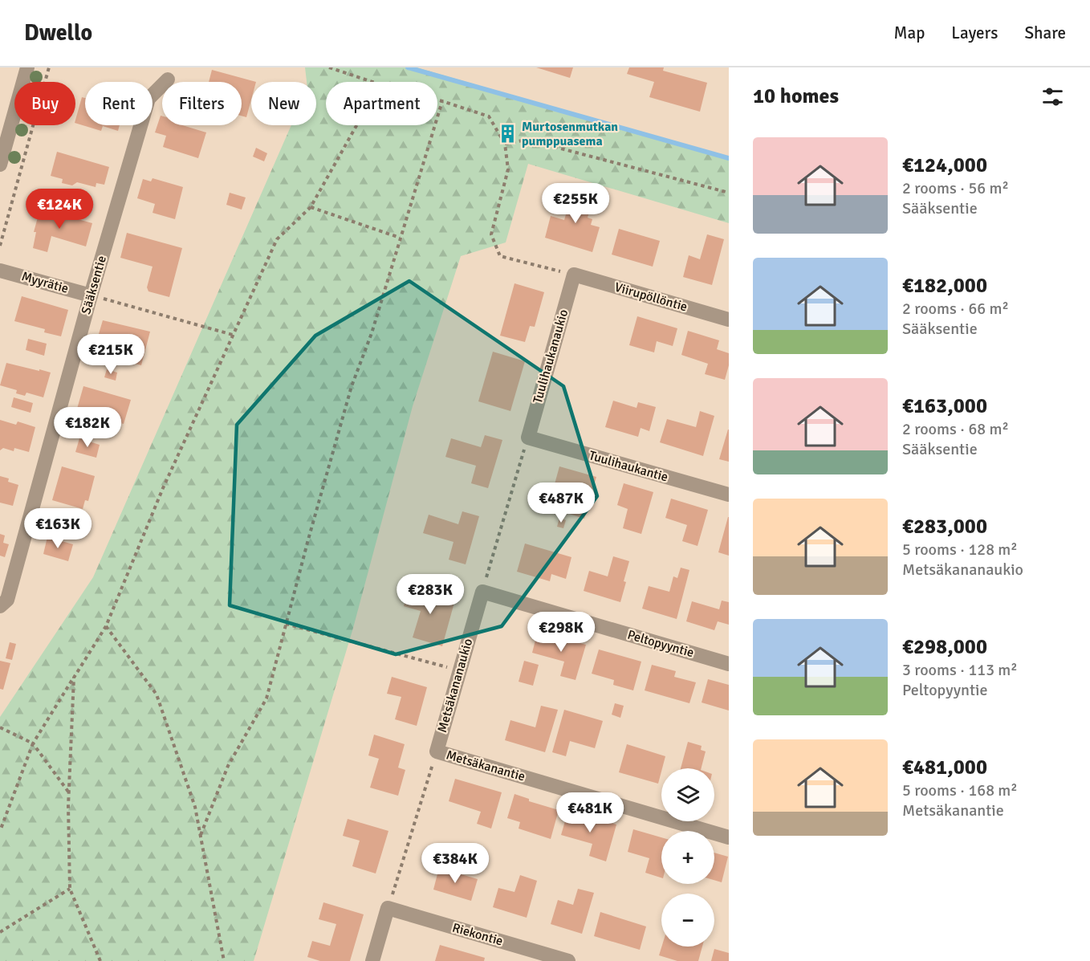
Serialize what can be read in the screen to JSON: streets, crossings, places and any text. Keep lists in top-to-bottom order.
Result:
{
  "streets": {
    "street": [
      "Myyrätie",
      "Sääksentie",
      "Viirupöllöntie",
      "Tuulihaukanaukio",
      "Tuulihaukantie",
      "Peltopyyntie",
      "Metsäkananaukio",
      "Metsäkanantie",
      "Riekontie"
    ]
  },
  "crossings": [
    ["Myyrätie", "Sääksentie"],
    ["Viirupöllöntie", "Tuulihaukanaukio"],
    ["Tuulihaukanaukio", "Tuulihaukantie"],
    ["Peltopyyntie", "Metsäkananaukio"],
    ["Metsäkananaukio", "Metsäkanantie"]
  ],
  "places": {
    "building": ["Murtosenmutkan pumppuasema"]
  },
  "page": {
    "header": "Dwello",
    "nav": ["Map", "Layers", "Share"],
    "heading": "10 homes",
    "chip": [
      "Buy",
      "Rent",
      "Filters",
      "New",
      "Apartment"
    ],
    "list": [
      {
        "name": "€124,000",
        "note": "2 rooms · 56 m² · Sääksentie"
      },
      {
        "name": "€182,000",
        "note": "2 rooms · 66 m² · Sääksentie"
      },
      {
        "name": "€163,000",
        "note": "2 rooms · 68 m² · Sääksentie"
      },
      {
        "name": "€283,000",
        "note": "5 rooms · 128 m² · Metsäkananaukio"
      },
      {
        "name": "€298,000",
        "note": "3 rooms · 113 m² · Peltopyyntie"
      },
      {
        "name": "€481,000",
        "note": "5 rooms · 168 m² · Metsäkanantie"
      }
    ],
    "price": [
      "€255K",
      "€124K",
      "€215K",
      "€182K",
      "€487K",
      "€163K",
      "€283K",
      "€298K",
      "€481K",
      "€384K"
    ],
    "map_buttons": ["+", "−"]
  }
}
